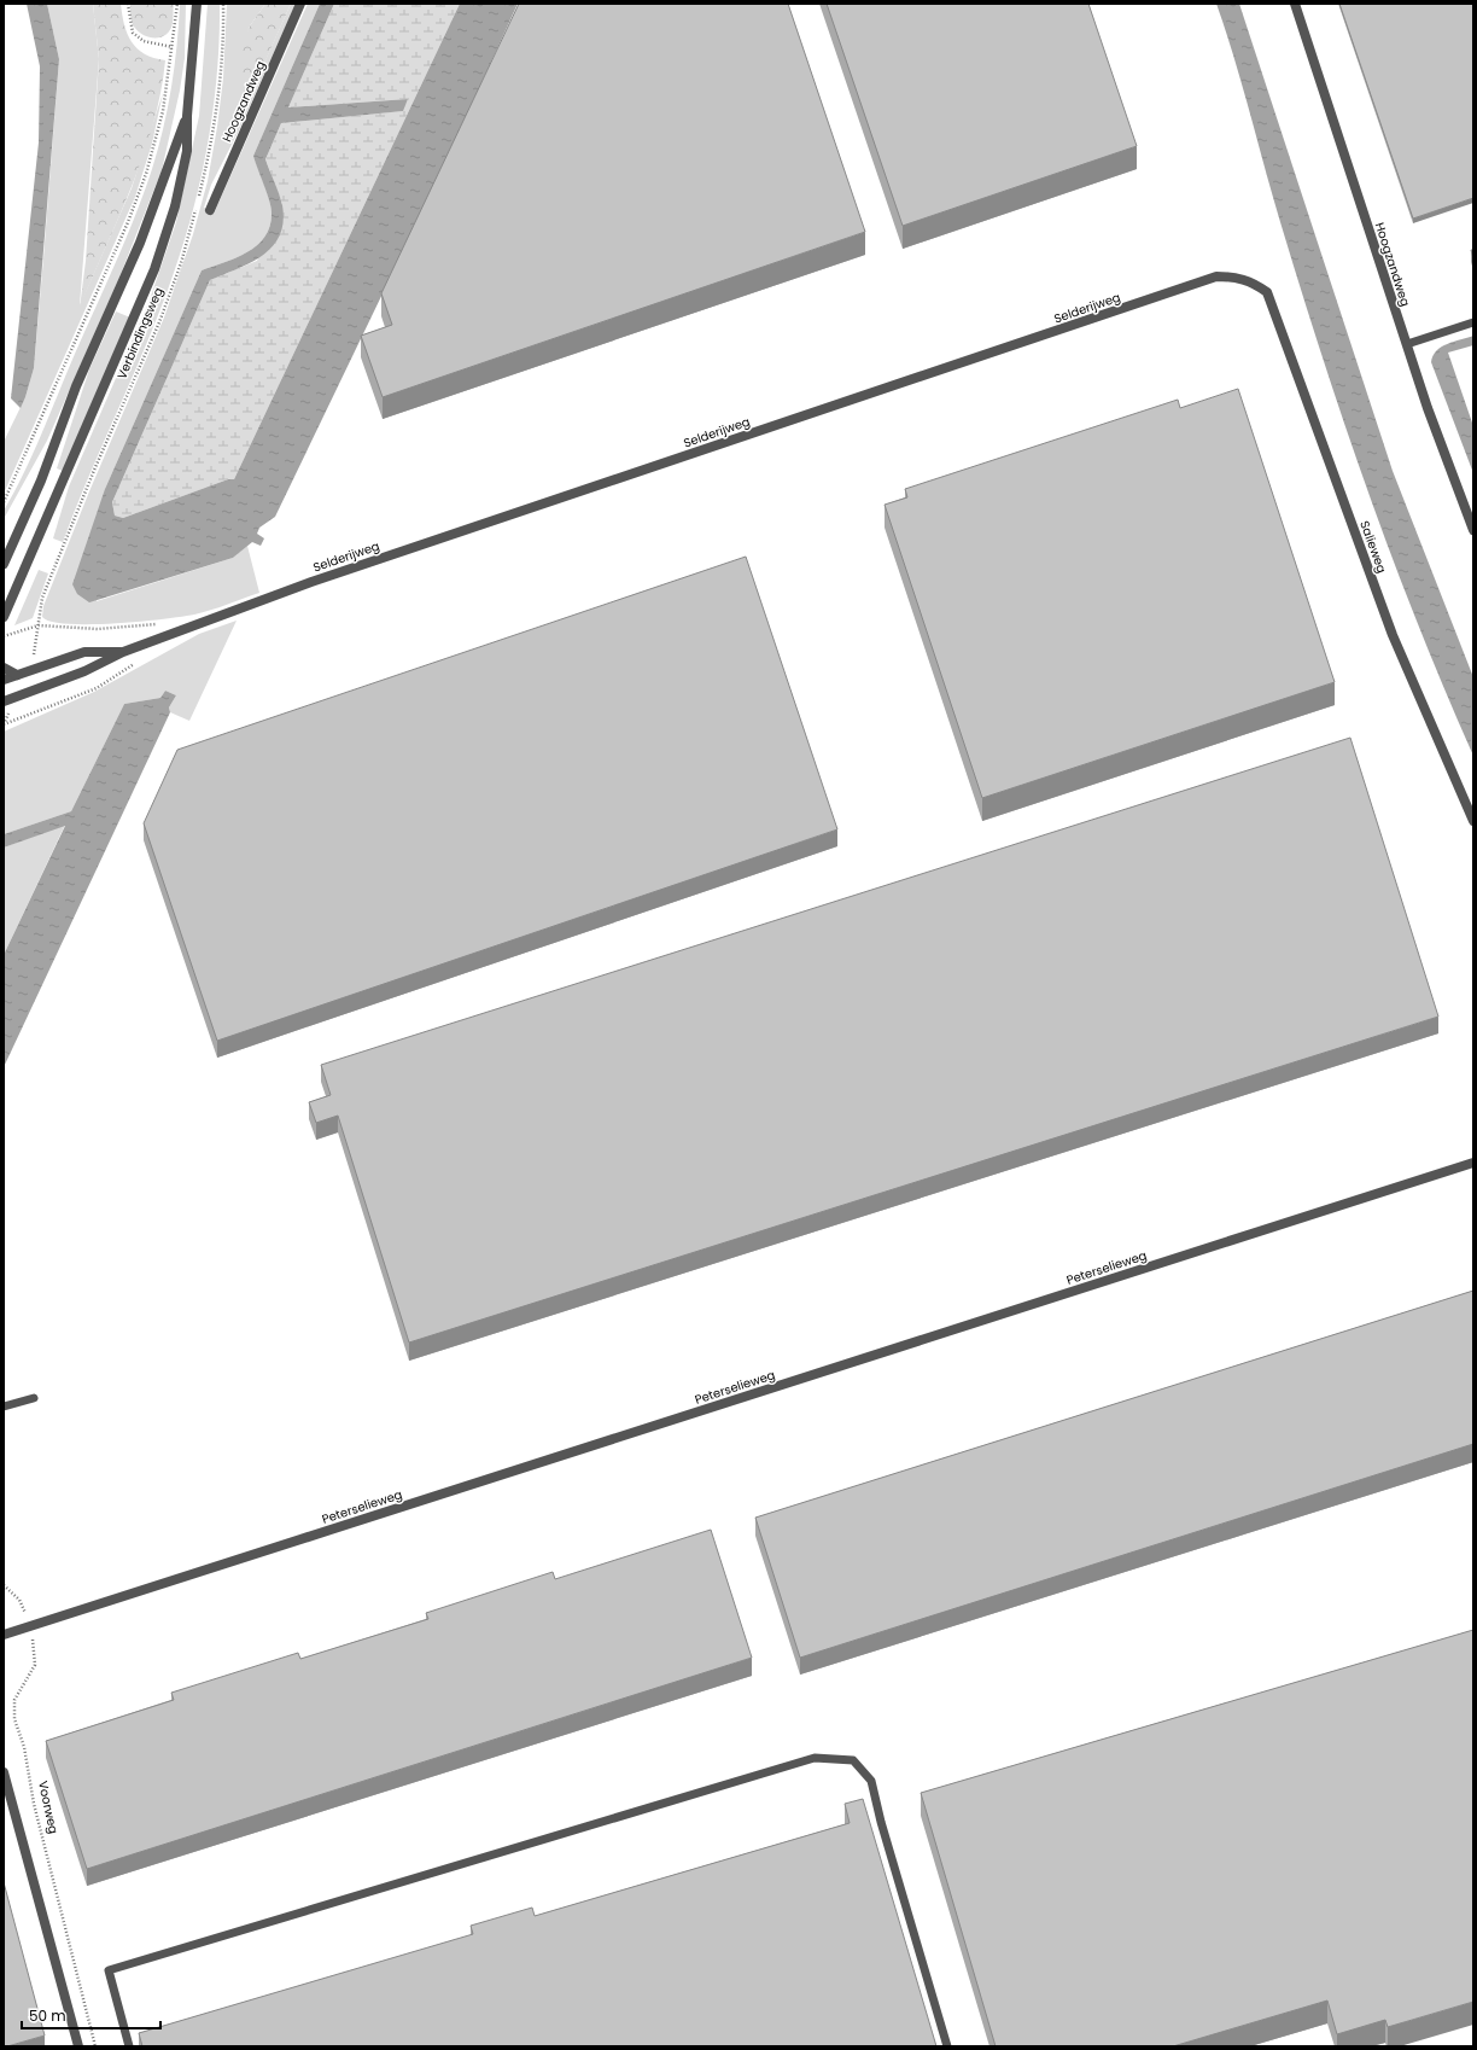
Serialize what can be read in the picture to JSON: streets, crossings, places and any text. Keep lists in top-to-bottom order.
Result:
{
  "streets": {
    "street": [
      "Hoogzandweg",
      "Selderijweg",
      "Verbindingsweg",
      "Salieweg",
      "Peterselieweg"
    ],
    "path": ["Voorweg"]
  },
  "crossings": [
    ["Selderijweg", "Salieweg"],
    ["Peterselieweg", "Voorweg"]
  ],
  "scale_bar": "50 m"
}
